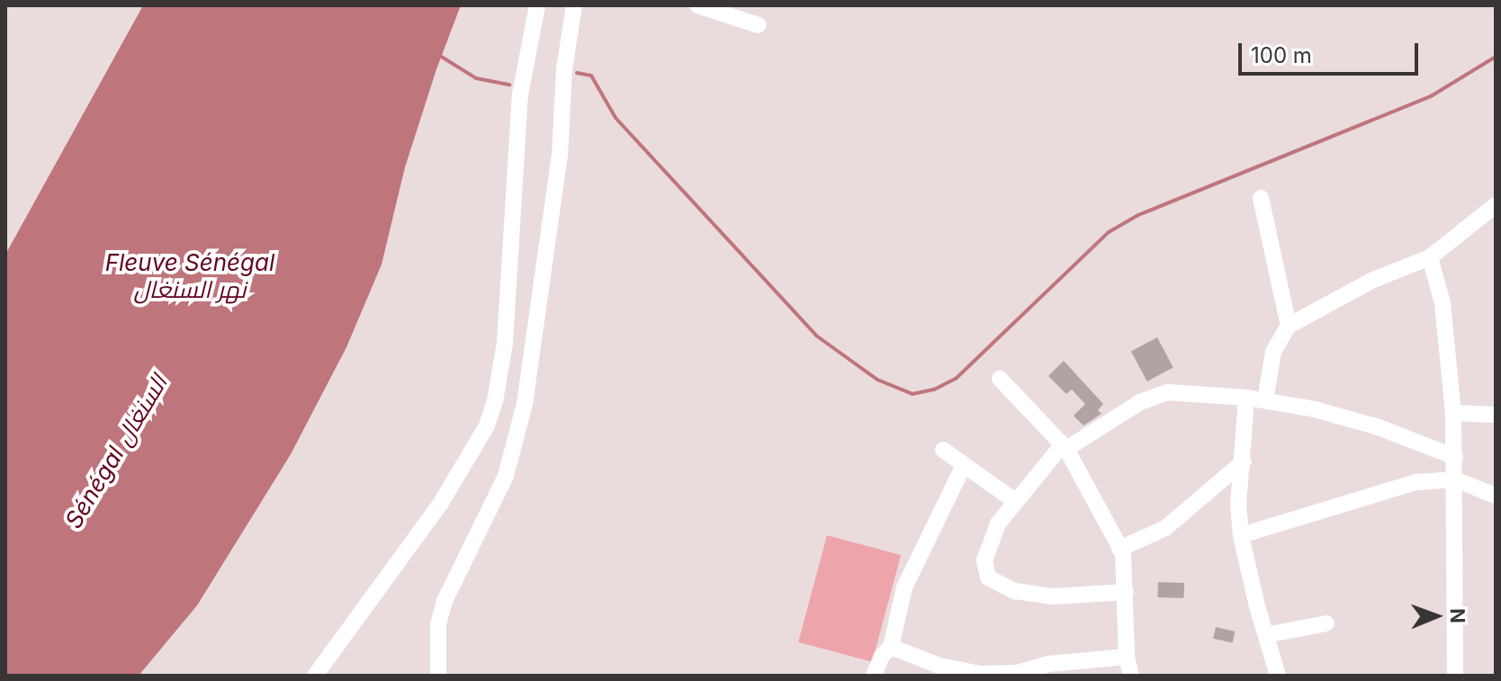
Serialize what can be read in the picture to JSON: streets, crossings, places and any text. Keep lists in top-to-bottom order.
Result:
{
  "water": ["Fleuve Sénégal نهر السنغال", "Sénégal السنغال"],
  "scale_bar": "100 m",
  "north": "right"
}
